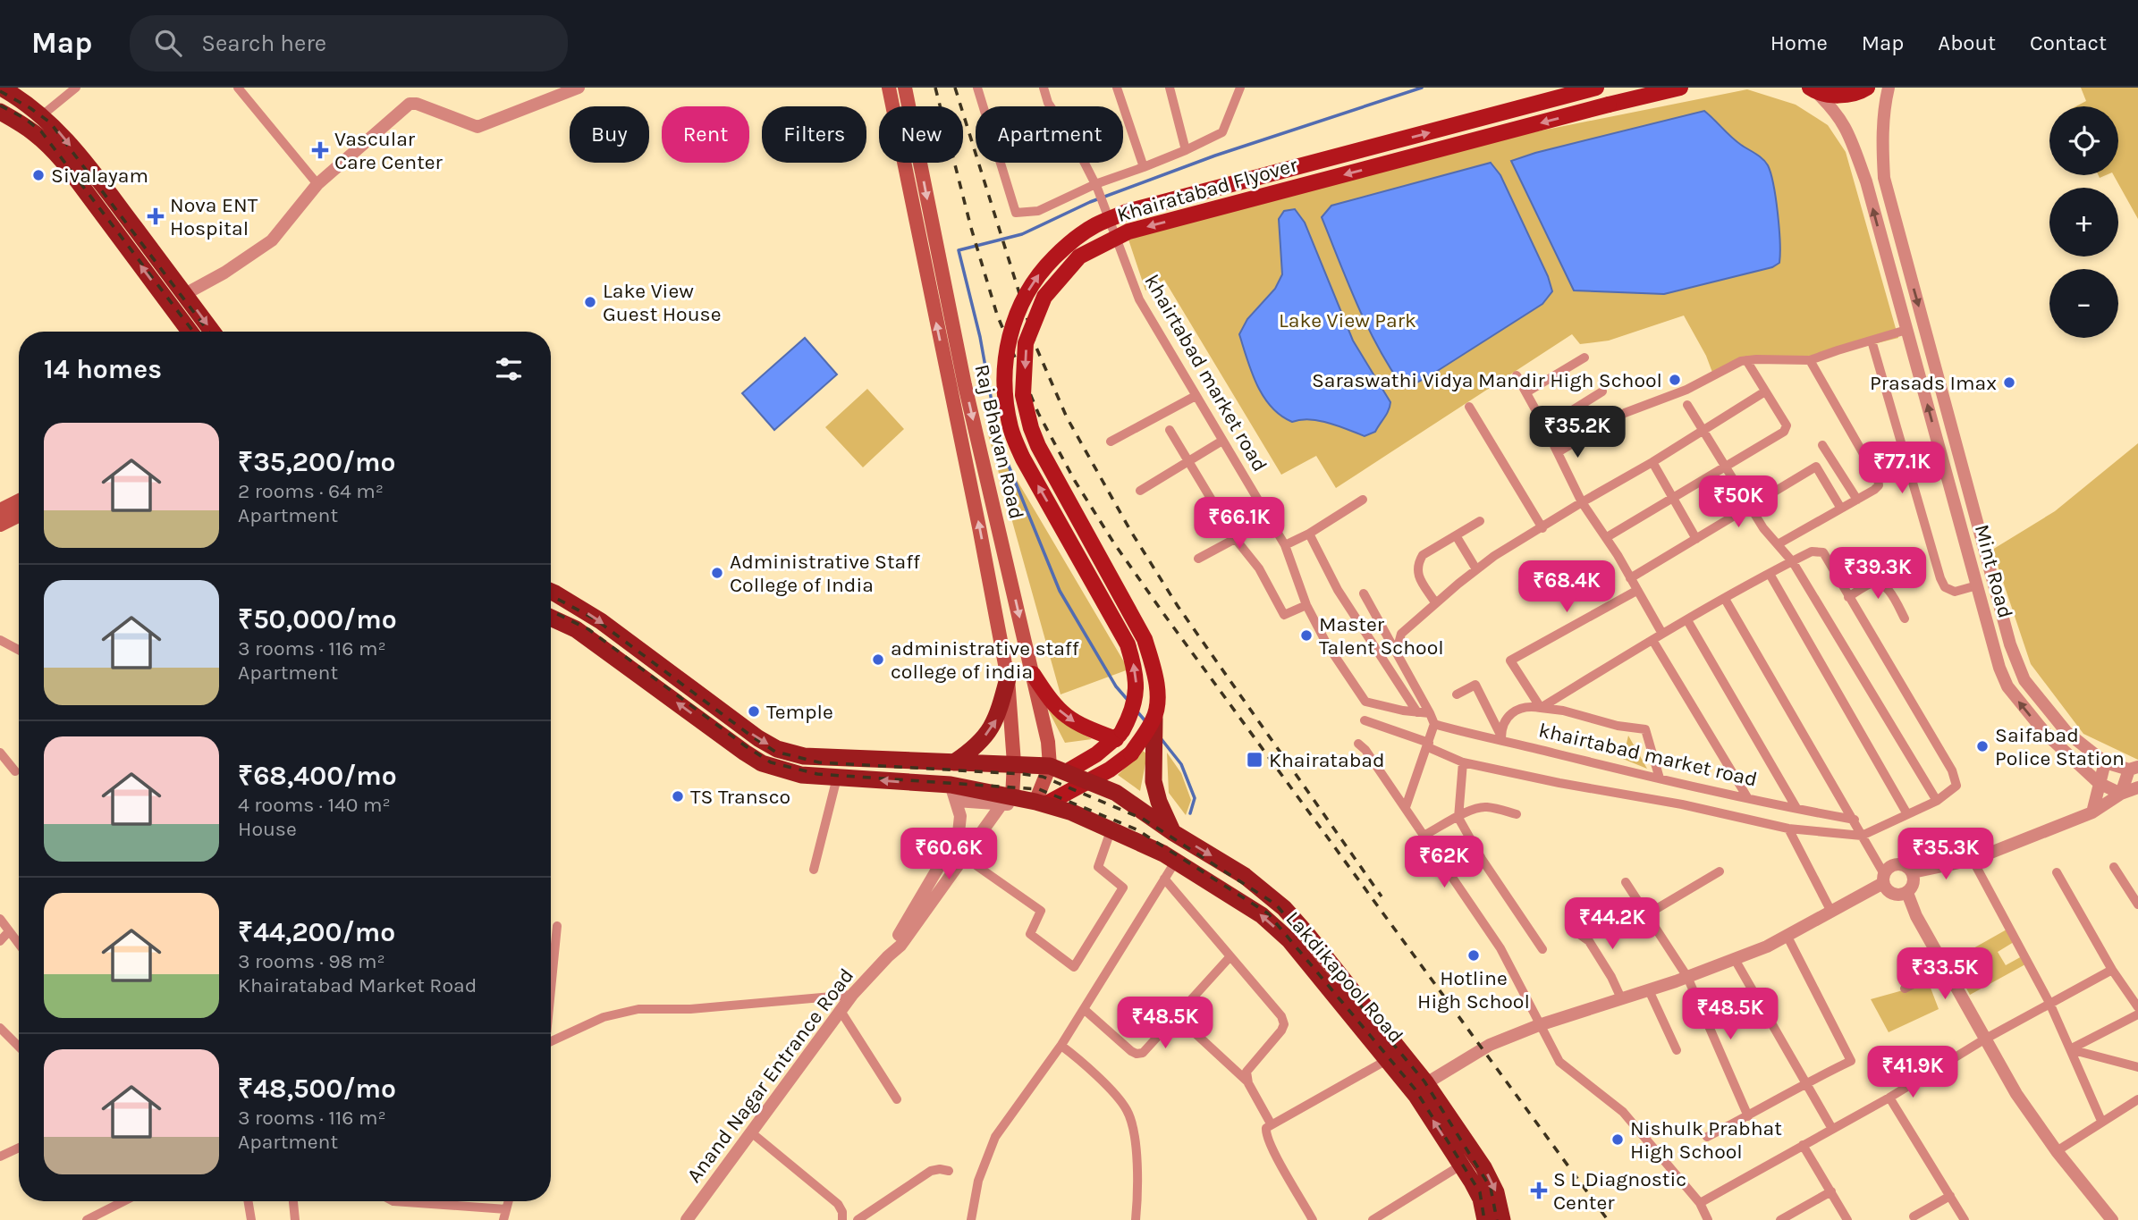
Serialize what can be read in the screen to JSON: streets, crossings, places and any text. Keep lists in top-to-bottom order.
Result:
{
  "streets": {
    "highway": ["Lakdikapool Road"],
    "main road": ["Khairatabad Flyover", "Raj Bhavan Road"],
    "street": ["khairtabad market road", "Mint Road", "Anand Nagar Entrance Road"]
  },
  "crossings": [
    ["Khairatabad Flyover", "Raj Bhavan Road"],
    ["Khairatabad Flyover", "Lakdikapool Road"],
    ["Raj Bhavan Road", "Lakdikapool Road"]
  ],
  "parks": ["Lake View Park"],
  "places": {
    "health": ["Vascular Care Center", "Nova ENT Hospital", "S L Diagnostic Center"],
    "other": [
      "Sivalayam",
      "Lake View Guest House",
      "Saraswathi Vidya Mandir High School",
      "Prasads Imax",
      "Administrative Staff College of India",
      "Master Talent School",
      "administrative staff college of india",
      "Temple",
      "Saifabad Police Station",
      "TS Transco",
      "Hotline High School",
      "Nishulk Prabhat High School"
    ],
    "transit": ["Khairatabad"]
  },
  "page": {
    "header": "Map",
    "search": "Search here",
    "nav": [
      "Home",
      "Map",
      "About",
      "Contact"
    ],
    "map_buttons": ["+", "−"],
    "chip": [
      "Buy",
      "Rent",
      "Filters",
      "New",
      "Apartment"
    ],
    "heading": "14 homes",
    "price": [
      "₹35.2K",
      "₹77.1K",
      "₹50K",
      "₹66.1K",
      "₹39.3K",
      "₹68.4K",
      "₹60.6K",
      "₹35.3K",
      "₹62K",
      "₹44.2K",
      "₹33.5K",
      "₹48.5K",
      "₹48.5K",
      "₹41.9K"
    ],
    "list": [
      {
        "name": "₹35,200/mo",
        "note": "2 rooms · 64 m² · Apartment"
      },
      {
        "name": "₹50,000/mo",
        "note": "3 rooms · 116 m² · Apartment"
      },
      {
        "name": "₹68,400/mo",
        "note": "4 rooms · 140 m² · House"
      },
      {
        "name": "₹44,200/mo",
        "note": "3 rooms · 98 m² · Khairatabad Market Road"
      },
      {
        "name": "₹48,500/mo",
        "note": "3 rooms · 116 m² · Apartment"
      }
    ]
  }
}
